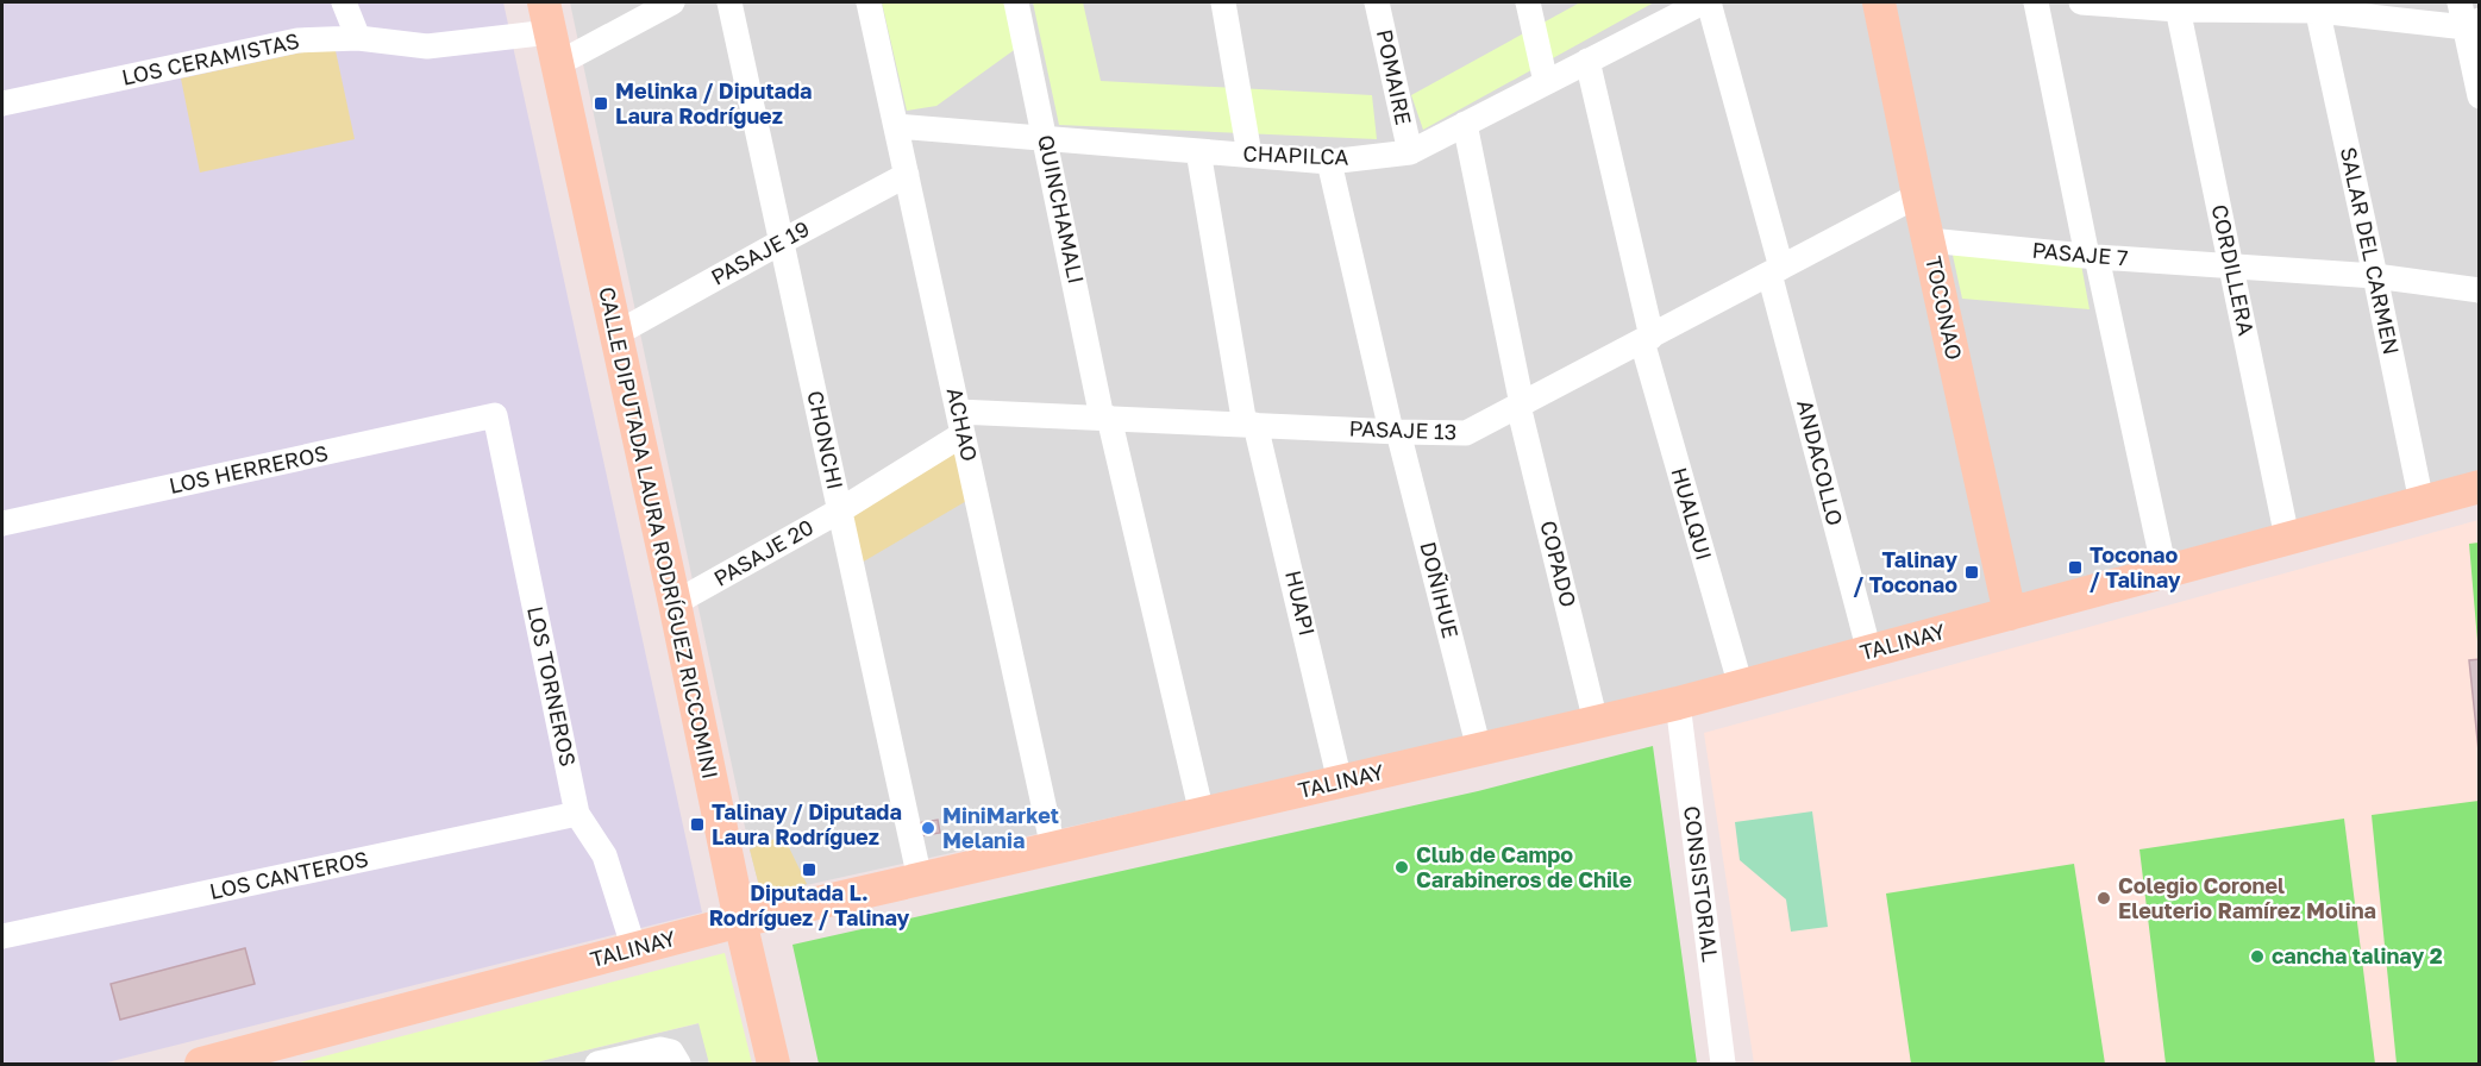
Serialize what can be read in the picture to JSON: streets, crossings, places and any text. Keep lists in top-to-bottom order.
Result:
{
  "streets": {
    "street": [
      "LOS CERAMISTAS",
      "POMAIRE",
      "CHAPILCA",
      "QUINCHAMALI",
      "SALAR DEL CARMEN",
      "PASAJE 19",
      "PASAJE 7",
      "CORDILLERA",
      "TOCONAO",
      "ACHAO",
      "PASAJE 13",
      "CHONCHI",
      "ANDACOLLO",
      "LOS HERREROS",
      "HUALQUI",
      "CALLE DIPUTADA LAURA RODRÍGUEZ RICCOMINI",
      "PASAJE 20",
      "COPADO",
      "DOÑIHUE",
      "HUAPI",
      "TALINAY",
      "LOS TORNEROS",
      "LOS CANTEROS",
      "CONSISTORIAL"
    ]
  },
  "crossings": [
    ["LOS CERAMISTAS", "CALLE DIPUTADA LAURA RODRÍGUEZ RICCOMINI"],
    ["POMAIRE", "CHAPILCA"],
    ["CHAPILCA", "QUINCHAMALI"],
    ["CHAPILCA", "ACHAO"],
    ["CHAPILCA", "ANDACOLLO"],
    ["CHAPILCA", "HUALQUI"],
    ["CHAPILCA", "COPADO"],
    ["CHAPILCA", "DOÑIHUE"],
    ["CHAPILCA", "HUAPI"],
    ["QUINCHAMALI", "PASAJE 13"],
    ["QUINCHAMALI", "TALINAY"],
    ["SALAR DEL CARMEN", "PASAJE 7"],
    ["SALAR DEL CARMEN", "TALINAY"],
    ["PASAJE 19", "ACHAO"],
    ["PASAJE 19", "CHONCHI"],
    ["PASAJE 19", "CALLE DIPUTADA LAURA RODRÍGUEZ RICCOMINI"],
    ["PASAJE 7", "CORDILLERA"],
    ["PASAJE 7", "TOCONAO"],
    ["CORDILLERA", "TALINAY"],
    ["TOCONAO", "PASAJE 13"],
    ["TOCONAO", "TALINAY"],
    ["ACHAO", "PASAJE 13"],
    ["ACHAO", "PASAJE 20"],
    ["ACHAO", "TALINAY"],
    ["PASAJE 13", "ANDACOLLO"],
    ["PASAJE 13", "HUALQUI"],
    ["PASAJE 13", "PASAJE 20"],
    ["PASAJE 13", "COPADO"],
    ["PASAJE 13", "DOÑIHUE"],
    ["PASAJE 13", "HUAPI"],
    ["CHONCHI", "PASAJE 20"],
    ["CHONCHI", "TALINAY"],
    ["ANDACOLLO", "TALINAY"],
    ["LOS HERREROS", "LOS TORNEROS"],
    ["HUALQUI", "TALINAY"],
    ["CALLE DIPUTADA LAURA RODRÍGUEZ RICCOMINI", "PASAJE 20"],
    ["CALLE DIPUTADA LAURA RODRÍGUEZ RICCOMINI", "TALINAY"],
    ["COPADO", "TALINAY"],
    ["DOÑIHUE", "TALINAY"],
    ["HUAPI", "TALINAY"],
    ["TALINAY", "LOS TORNEROS"],
    ["TALINAY", "CONSISTORIAL"],
    ["LOS TORNEROS", "LOS CANTEROS"]
  ],
  "places": {
    "transit": [
      "Melinka / Diputada Laura Rodríguez",
      "Toconao / Talinay",
      "Talinay / Toconao",
      "Talinay / Diputada Laura Rodríguez",
      "Diputada L. Rodríguez / Talinay"
    ],
    "other": [
      "MiniMarket Melania",
      "Club de Campo Carabineros de Chile",
      "Colegio Coronel Eleuterio Ramírez Molina",
      "cancha talinay 2"
    ]
  }
}
